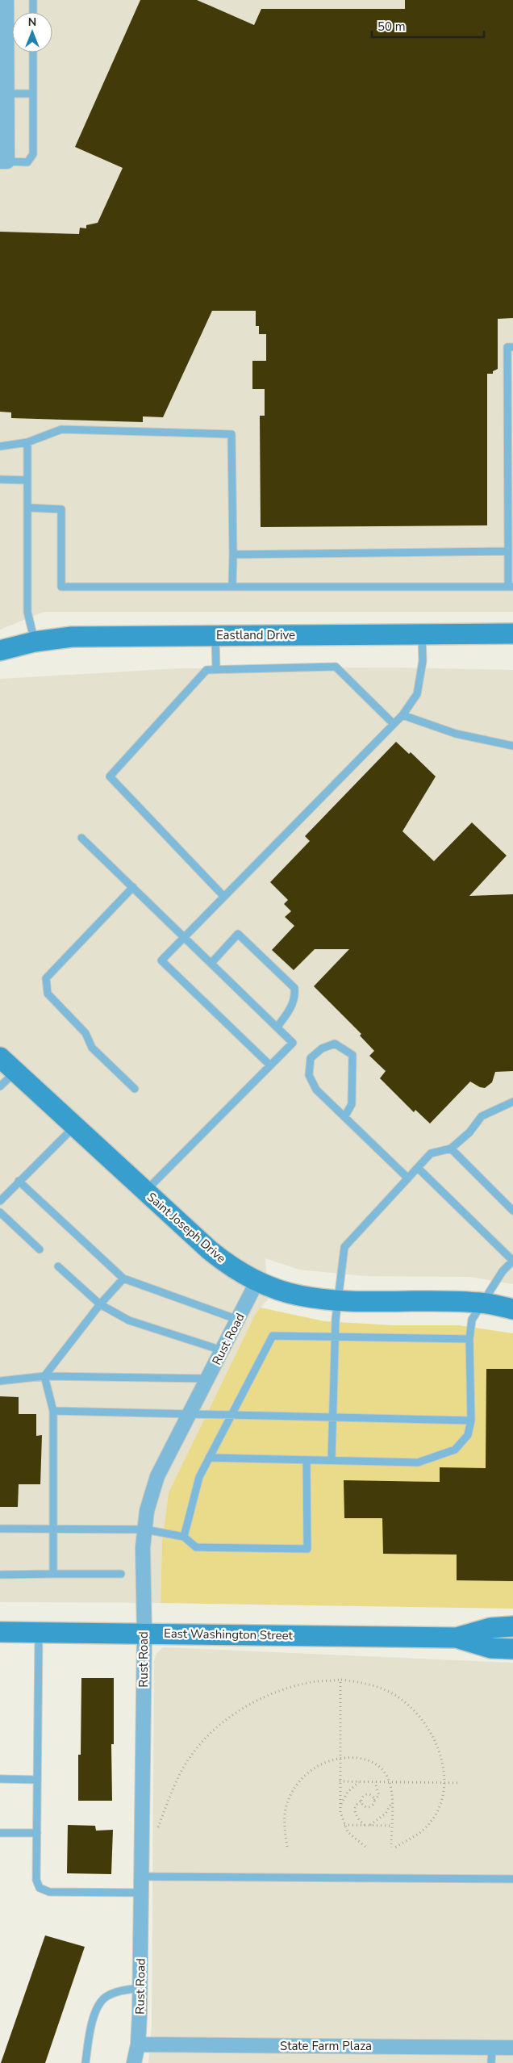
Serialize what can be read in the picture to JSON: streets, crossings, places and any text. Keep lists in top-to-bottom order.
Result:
{
  "streets": {
    "main road": ["Eastland Drive", "Saint Joseph Drive", "East Washington Street"],
    "street": ["Rust Road", "State Farm Plaza"]
  },
  "crossings": [
    ["Saint Joseph Drive", "Rust Road"],
    ["Rust Road", "East Washington Street"],
    ["Rust Road", "State Farm Plaza"]
  ],
  "scale_bar": "50 m",
  "north": "top"
}
